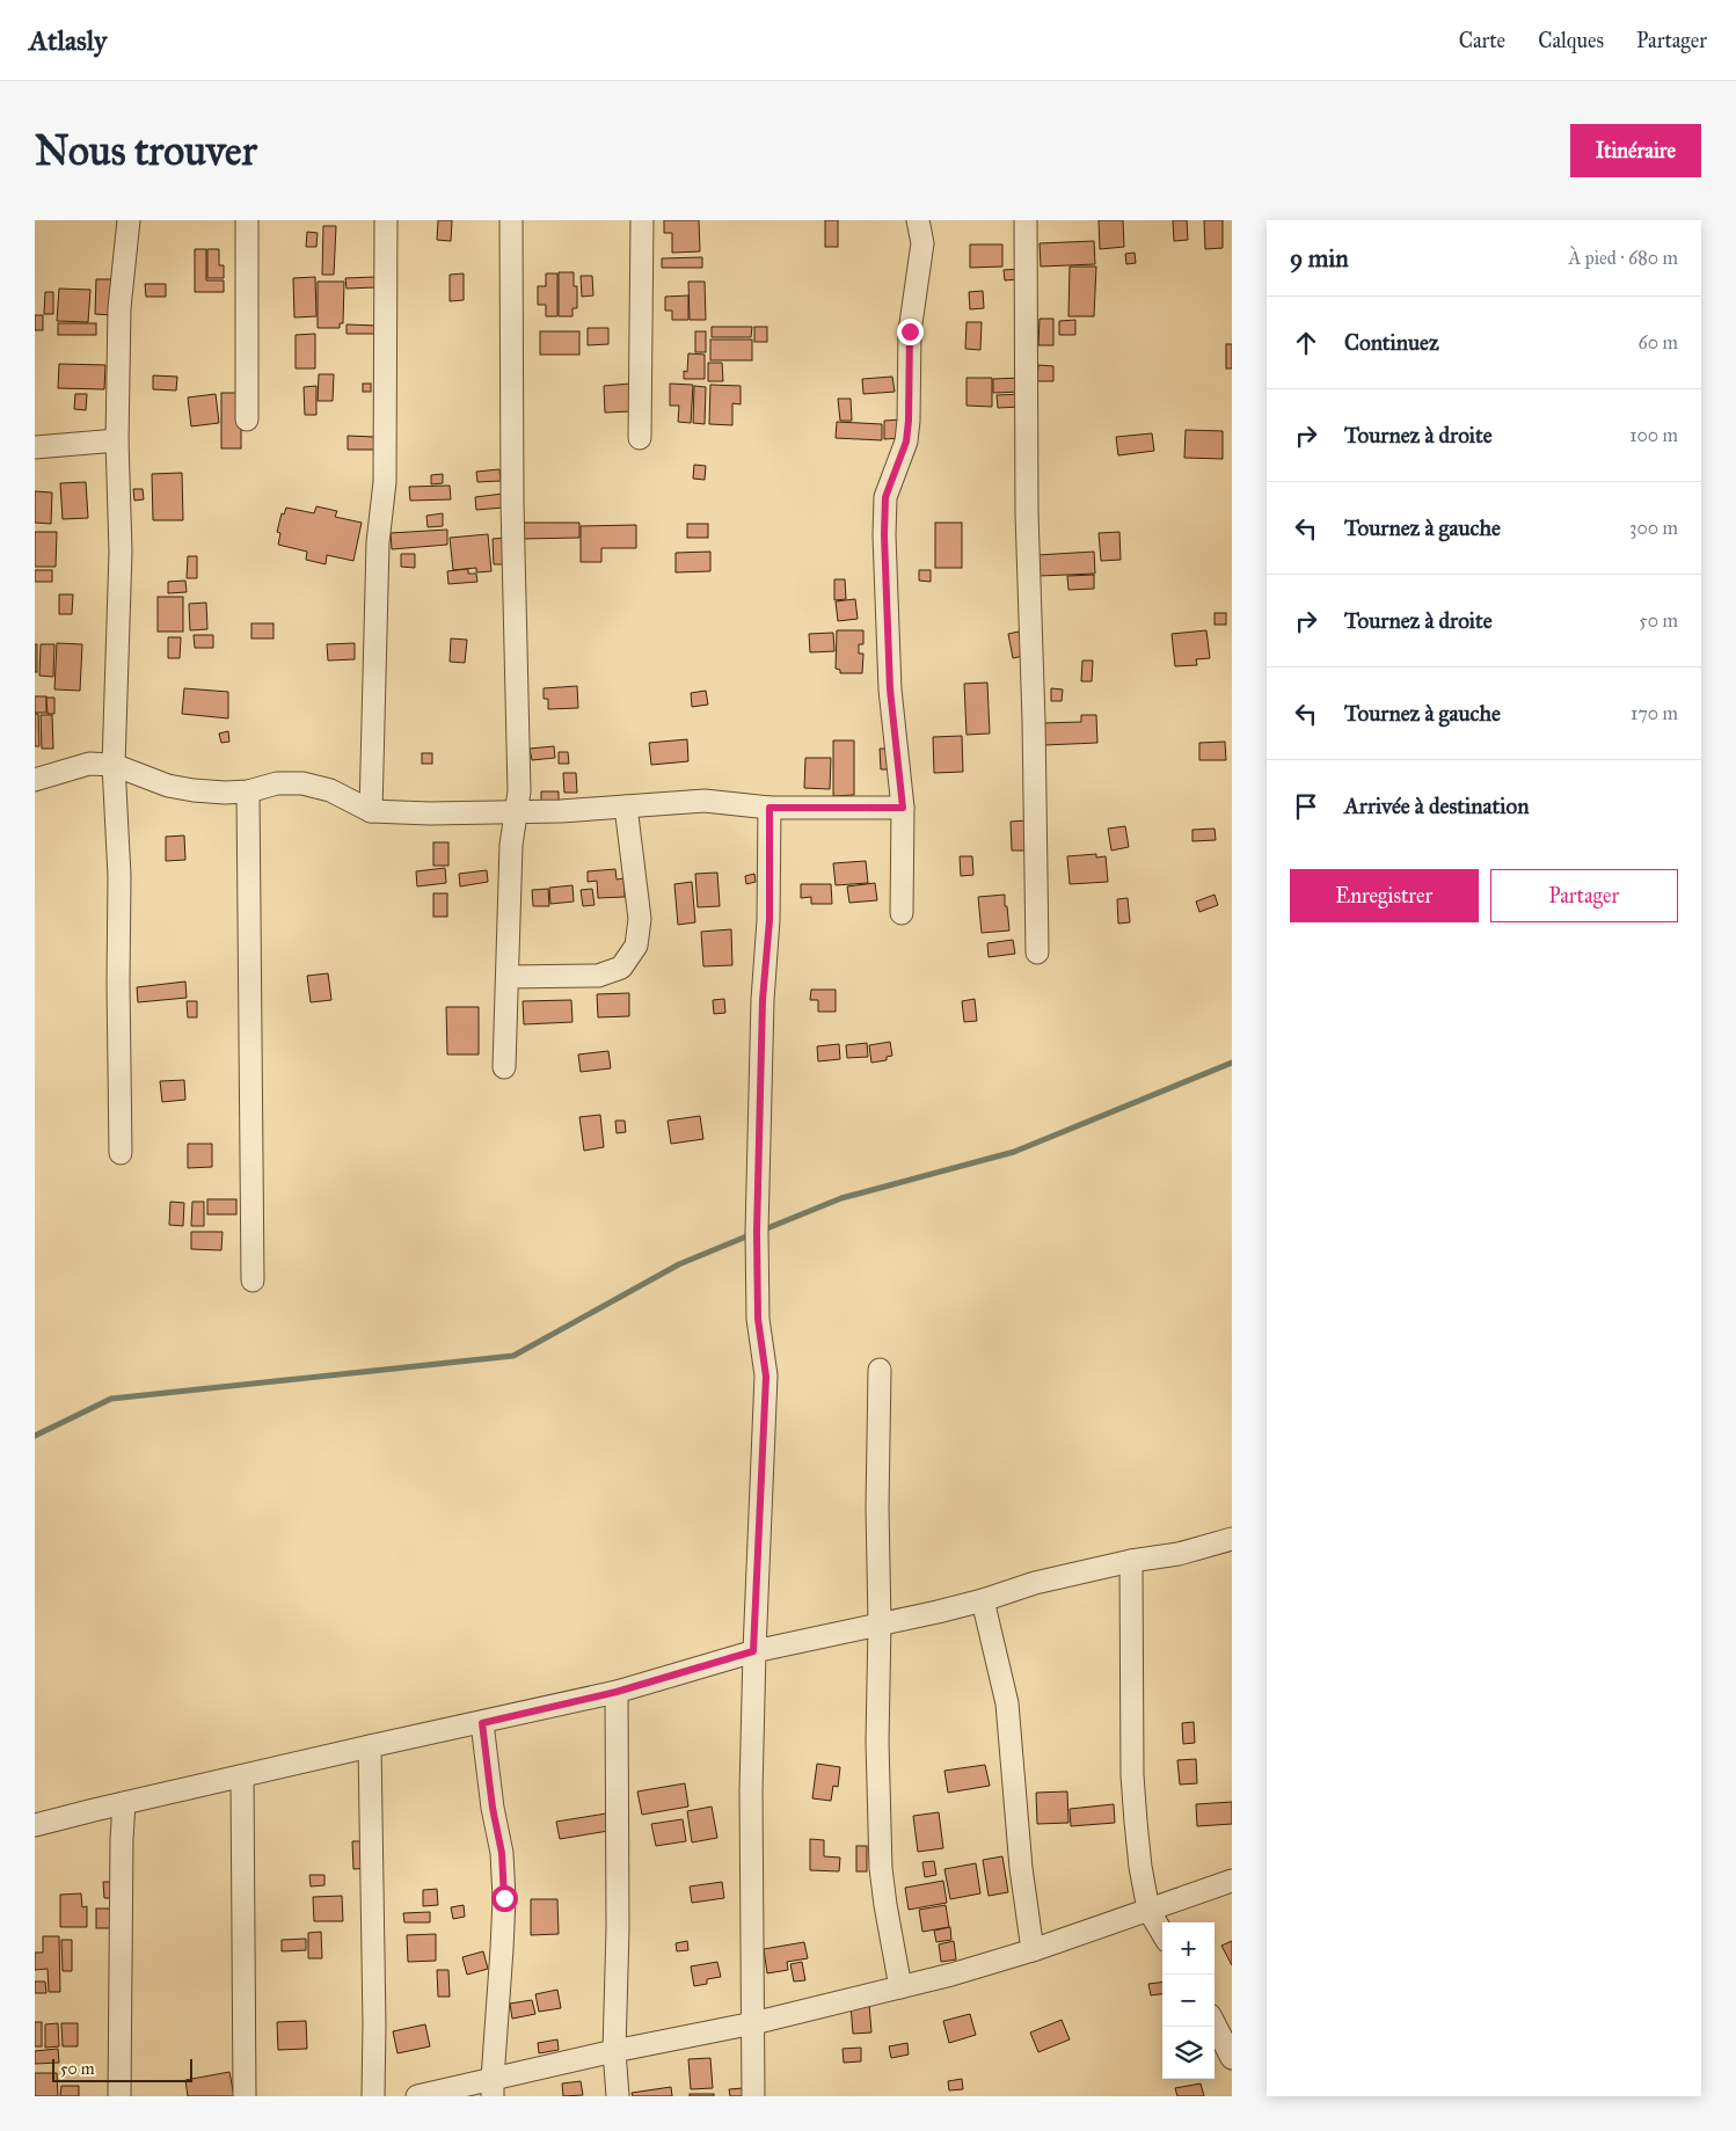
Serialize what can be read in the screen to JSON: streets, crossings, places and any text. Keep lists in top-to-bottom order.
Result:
{
  "scale_bar": "50 m",
  "page": {
    "header": "Atlasly",
    "nav": ["Carte", "Calques", "Partager"],
    "buttons": [
      "Itinéraire",
      ["Enregistrer", "Partager"]
    ],
    "title": "Nous trouver",
    "heading": ["9 min", "À pied · 680 m"],
    "list": [
      ["Continuez", "60 m"],
      ["Tournez à droite", "100 m"],
      ["Tournez à gauche", "300 m"],
      ["Tournez à droite", "50 m"],
      ["Tournez à gauche", "170 m"],
      "Arrivée à destination"
    ],
    "map_buttons": ["+", "−"],
    "scale": "50 m"
  }
}
